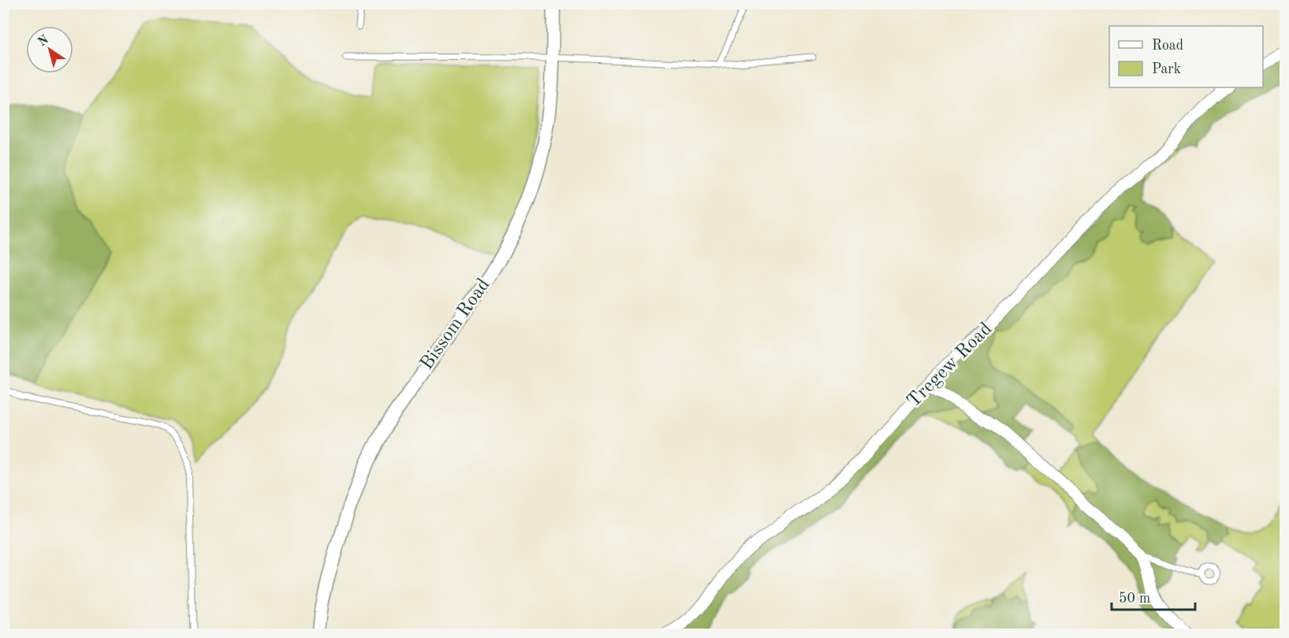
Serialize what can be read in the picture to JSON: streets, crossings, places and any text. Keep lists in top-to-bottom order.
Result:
{
  "streets": {
    "street": ["Bissom Road", "Tregew Road"]
  },
  "legend": ["Road", "Park"],
  "scale_bar": "50 m",
  "north": "top left"
}
